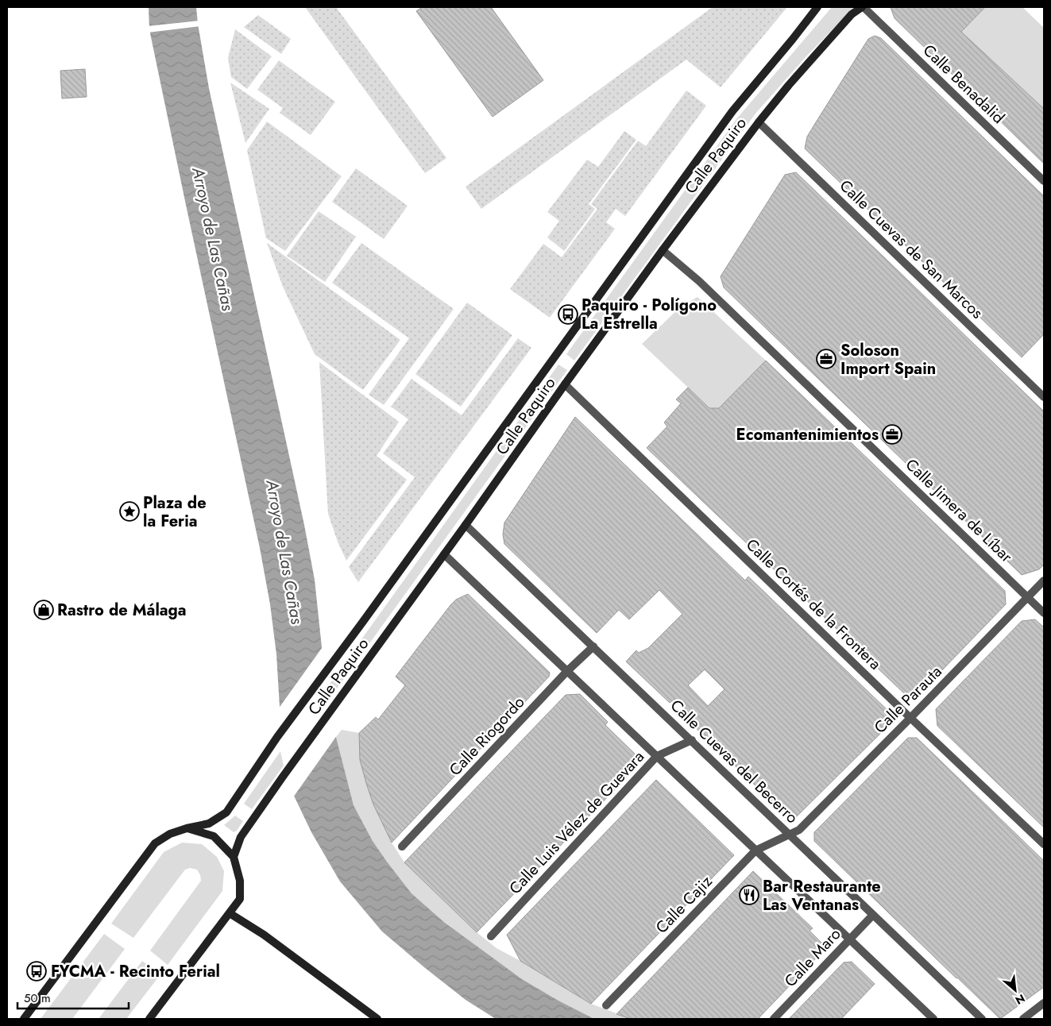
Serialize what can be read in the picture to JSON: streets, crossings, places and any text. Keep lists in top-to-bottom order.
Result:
{
  "streets": {
    "main road": ["Calle Paquiro"],
    "street": [
      "Calle Benadalid",
      "Calle Cuevas de San Marcos",
      "Calle Jimera de Líbar",
      "Calle Cortés de la Frontera",
      "Calle Parauta",
      "Calle Riogordo",
      "Calle Cuevas del Becerro",
      "Calle Luis Vélez de Guevara",
      "Calle Cajiz",
      "Calle Maro"
    ]
  },
  "crossings": [
    ["Calle Benadalid", "Calle Paquiro"],
    ["Calle Paquiro", "Calle Cuevas de San Marcos"],
    ["Calle Paquiro", "Calle Jimera de Líbar"],
    ["Calle Paquiro", "Calle Cortés de la Frontera"],
    ["Calle Paquiro", "Calle Cuevas del Becerro"],
    ["Calle Jimera de Líbar", "Calle Parauta"],
    ["Calle Cortés de la Frontera", "Calle Parauta"],
    ["Calle Parauta", "Calle Cuevas del Becerro"],
    ["Calle Parauta", "Calle Cajiz"],
    ["Calle Riogordo", "Calle Cuevas del Becerro"],
    ["Calle Cuevas del Becerro", "Calle Luis Vélez de Guevara"],
    ["Calle Cuevas del Becerro", "Calle Cajiz"],
    ["Calle Cuevas del Becerro", "Calle Maro"]
  ],
  "water": ["Arroyo de Las Cañas"],
  "places": {
    "bus stop": ["Paquiro - Polígono La Estrella", "FYCMA - Recinto Ferial"],
    "office": ["Soloson Import Spain", "Ecomantenimientos"],
    "place": ["Plaza de la Feria"],
    "shop": ["Rastro de Málaga"],
    "restaurant": ["Bar Restaurante Las Ventanas"]
  },
  "scale_bar": "50 m",
  "north": "bottom right"
}
